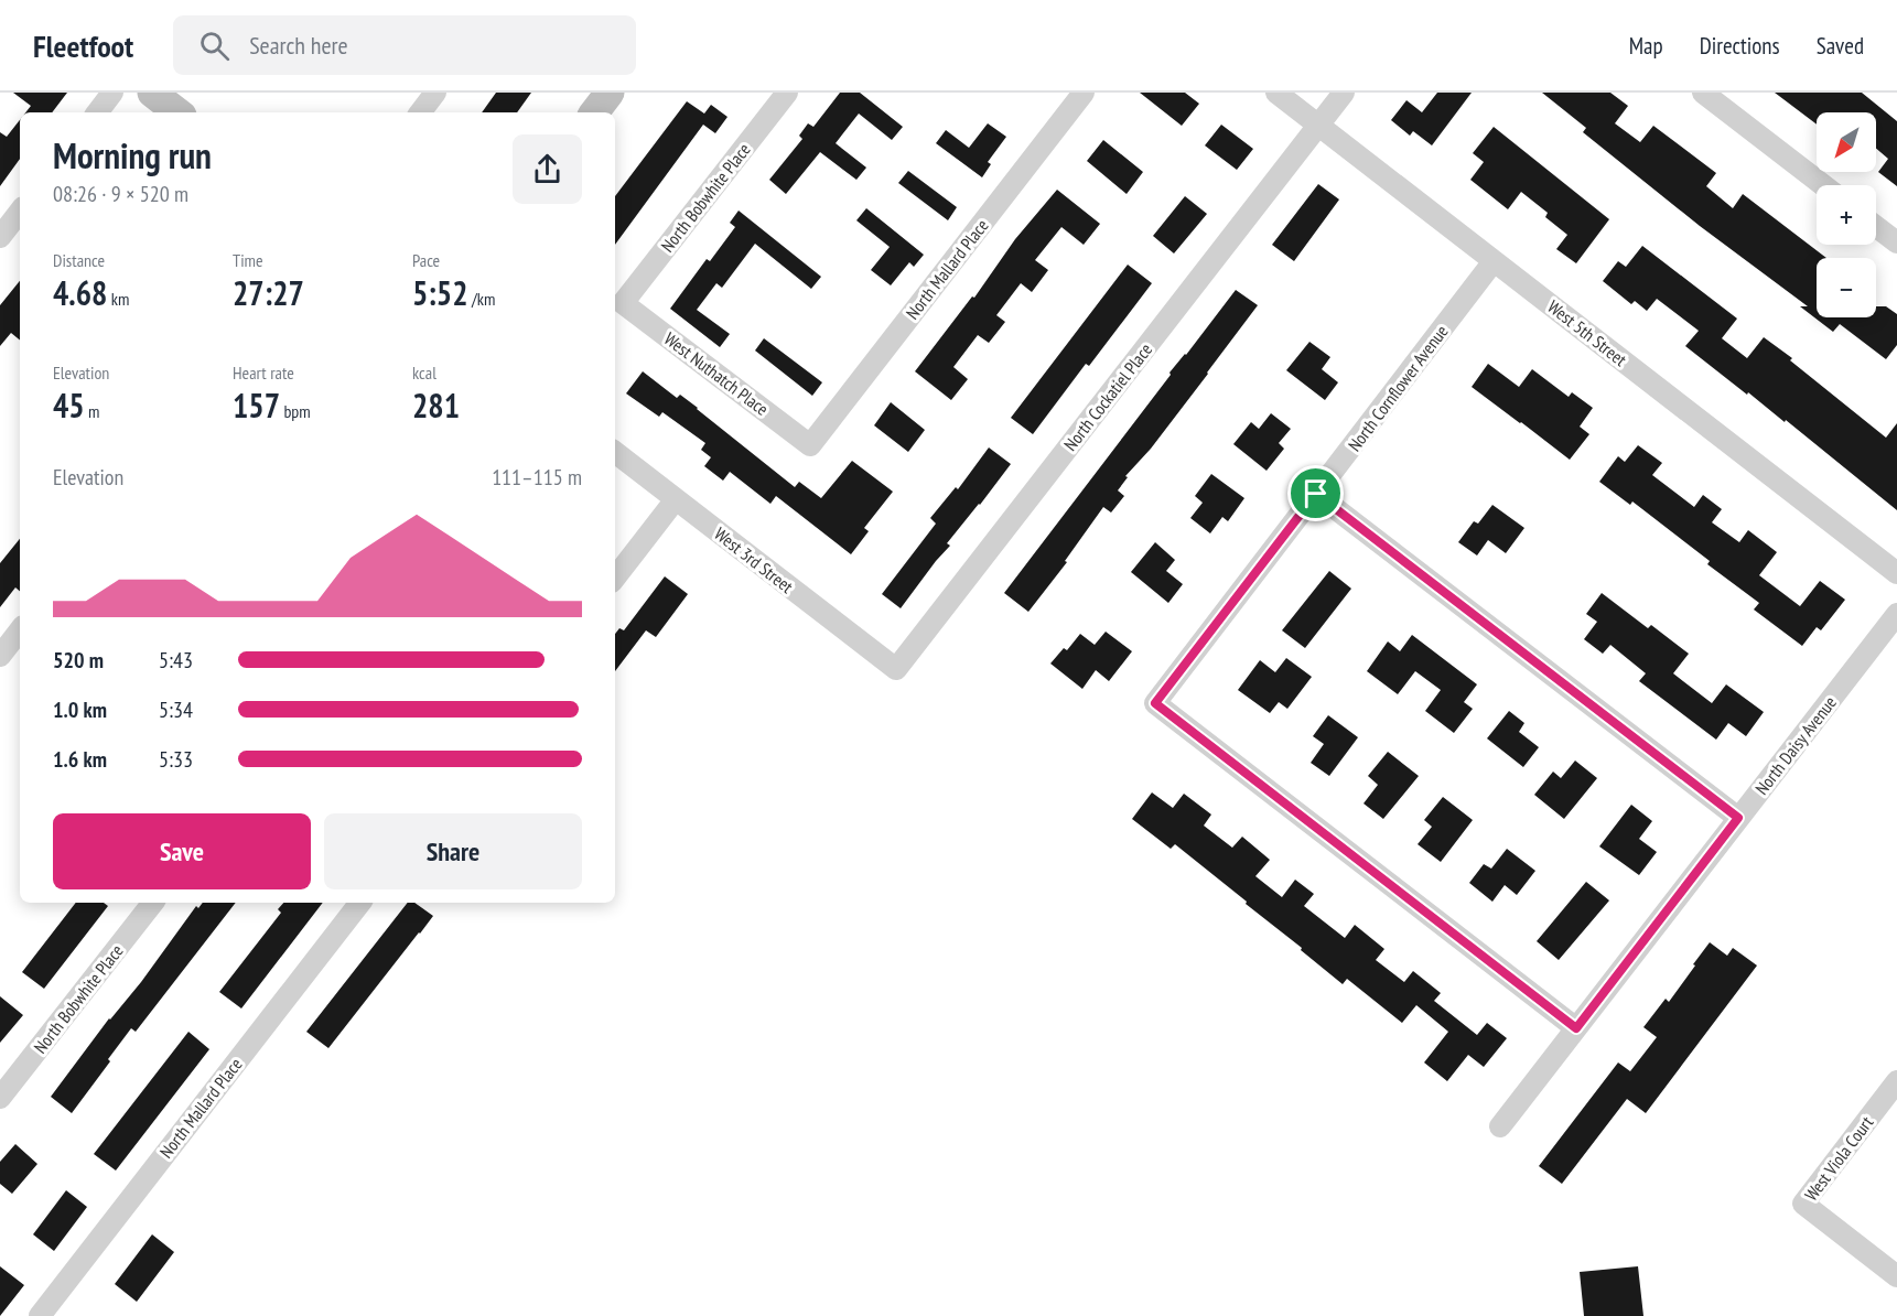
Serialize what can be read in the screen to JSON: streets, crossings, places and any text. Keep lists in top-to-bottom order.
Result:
{
  "streets": {
    "street": [
      "North Bobwhite Place",
      "North Mallard Place",
      "West 5th Street",
      "West Nuthatch Place",
      "North Cornflower Avenue",
      "North Cockatiel Place",
      "West 3rd Street",
      "North Daisy Avenue",
      "West Viola Court"
    ]
  },
  "crossings": [
    ["North Bobwhite Place", "West Nuthatch Place"],
    ["North Mallard Place", "West Nuthatch Place"],
    ["West 5th Street", "North Cornflower Avenue"],
    ["West 5th Street", "North Cockatiel Place"],
    ["North Cornflower Avenue", "North Daisy Avenue"],
    ["North Cockatiel Place", "West 3rd Street"]
  ],
  "north": "bottom left",
  "page": {
    "header": "Fleetfoot",
    "search": "Search here",
    "nav": ["Map", "Directions", "Saved"],
    "map_buttons": ["+", "−"],
    "heading": ["Morning run", "08:26 · 9 × 520 m"],
    "stats": [
      ["Distance", "4.68 km"],
      ["Time", "27:27"],
      ["Pace", "5:52 /km"],
      ["Elevation", "45 m"],
      ["Heart rate", "157 bpm"],
      ["kcal", "281"]
    ],
    "chart": ["Elevation", "111–115 m"],
    "list": [
      {
        "name": "520 m",
        "note": "5:43"
      },
      {
        "name": "1.0 km",
        "note": "5:34"
      },
      {
        "name": "1.6 km",
        "note": "5:33"
      }
    ],
    "buttons": ["Save", "Share"]
  }
}
